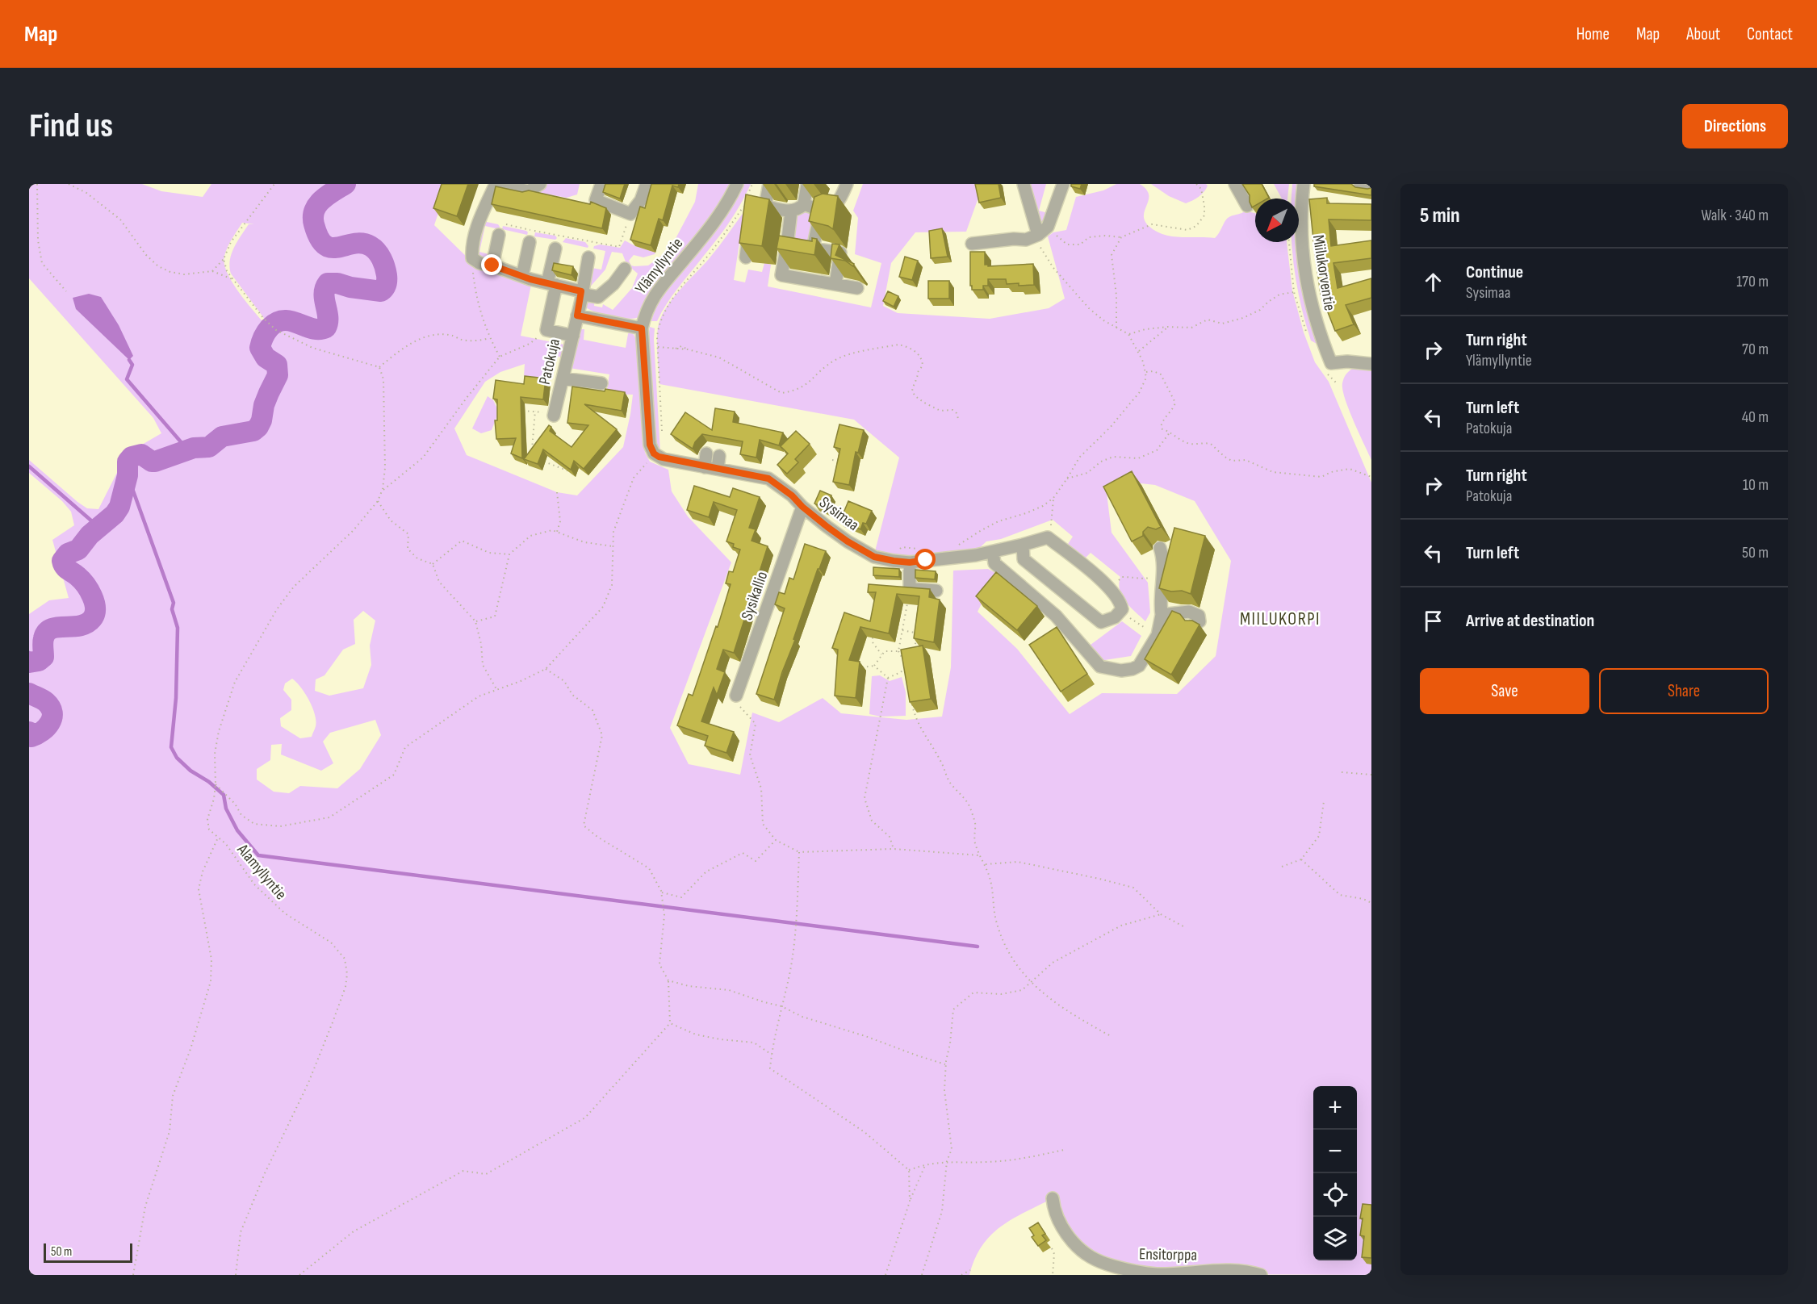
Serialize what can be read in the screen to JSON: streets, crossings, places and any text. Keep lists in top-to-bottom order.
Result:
{
  "streets": {
    "street": [
      "Ylämyllyntie",
      "Miilukorventie",
      "Patokuja",
      "Sysimaa",
      "Sysikallio",
      "Ensitorppa"
    ],
    "path": ["Alamyllyntie"]
  },
  "crossings": [
    ["Ylämyllyntie", "Sysimaa"],
    ["Sysimaa", "Sysikallio"]
  ],
  "districts": ["MIILUKORPI"],
  "scale_bar": "50 m",
  "north": "bottom left",
  "page": {
    "header": "Map",
    "nav": [
      "Home",
      "Map",
      "About",
      "Contact"
    ],
    "buttons": [
      "Directions",
      ["Save", "Share"]
    ],
    "title": "Find us",
    "heading": ["5 min", "Walk · 340 m"],
    "list": [
      ["Continue", "Sysimaa", "170 m"],
      ["Turn right", "Ylämyllyntie", "70 m"],
      ["Turn left", "Patokuja", "40 m"],
      ["Turn right", "Patokuja", "10 m"],
      ["Turn left", "50 m"],
      "Arrive at destination"
    ],
    "map_buttons": ["+", "−"],
    "scale": "50 m"
  }
}
